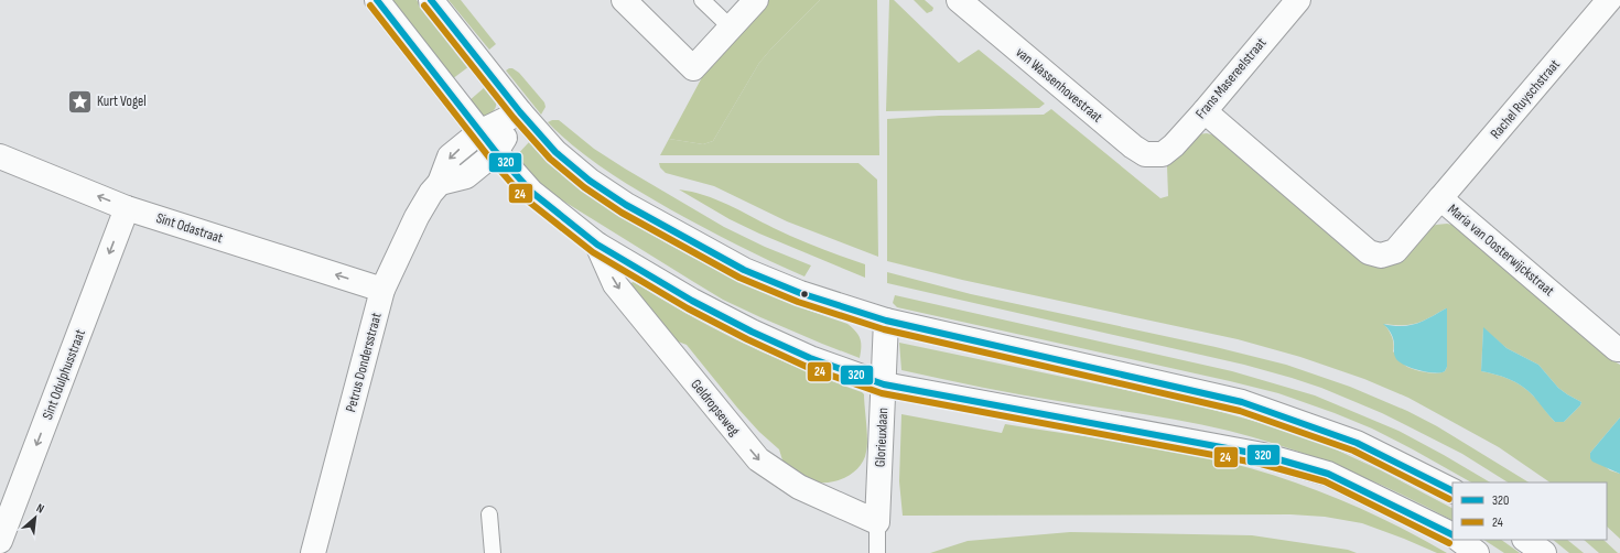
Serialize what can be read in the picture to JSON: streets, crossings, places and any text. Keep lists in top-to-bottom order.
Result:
{
  "streets": {
    "street": [
      "Frans Masereelstraat",
      "van Wassenhovestraat",
      "Rachel Ruyschstraat",
      "Sint Odastraat",
      "Maria van Oosterwijckstraat",
      "Petrus Dondersstraat",
      "Sint Odulphusstraat",
      "Geldropseweg",
      "Glorieuxlaan"
    ]
  },
  "crossings": [
    ["Frans Masereelstraat", "van Wassenhovestraat"],
    ["Frans Masereelstraat", "Maria van Oosterwijckstraat"],
    ["Rachel Ruyschstraat", "Maria van Oosterwijckstraat"],
    ["Sint Odastraat", "Petrus Dondersstraat"],
    ["Sint Odastraat", "Sint Odulphusstraat"],
    ["Petrus Dondersstraat", "Geldropseweg"],
    ["Geldropseweg", "Glorieuxlaan"]
  ],
  "one_way": ["Sint Odastraat", "Sint Odulphusstraat"],
  "places": {
    "place": ["Kurt Vogel"]
  },
  "lines": ["transit line 320", "transit line 24"],
  "legend": ["320", "24"],
  "north": "top right"
}
